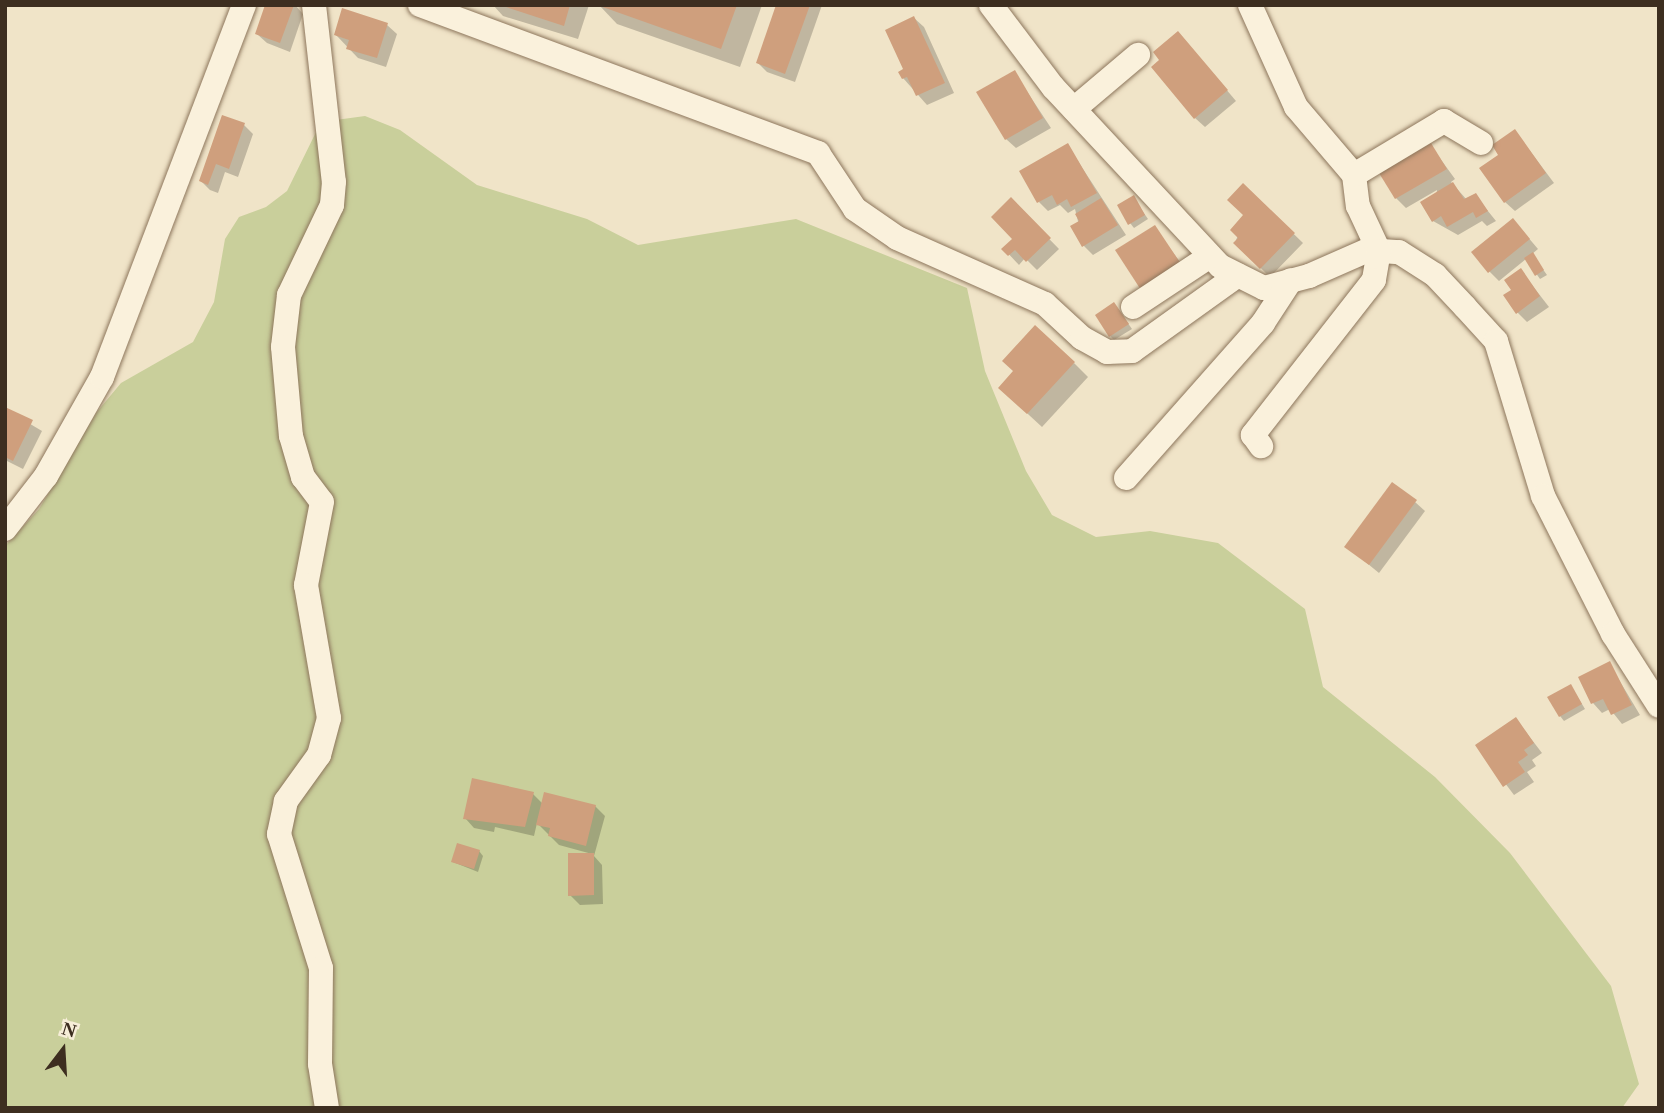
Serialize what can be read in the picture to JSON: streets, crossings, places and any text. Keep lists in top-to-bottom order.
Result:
{
  "north": "top"
}
